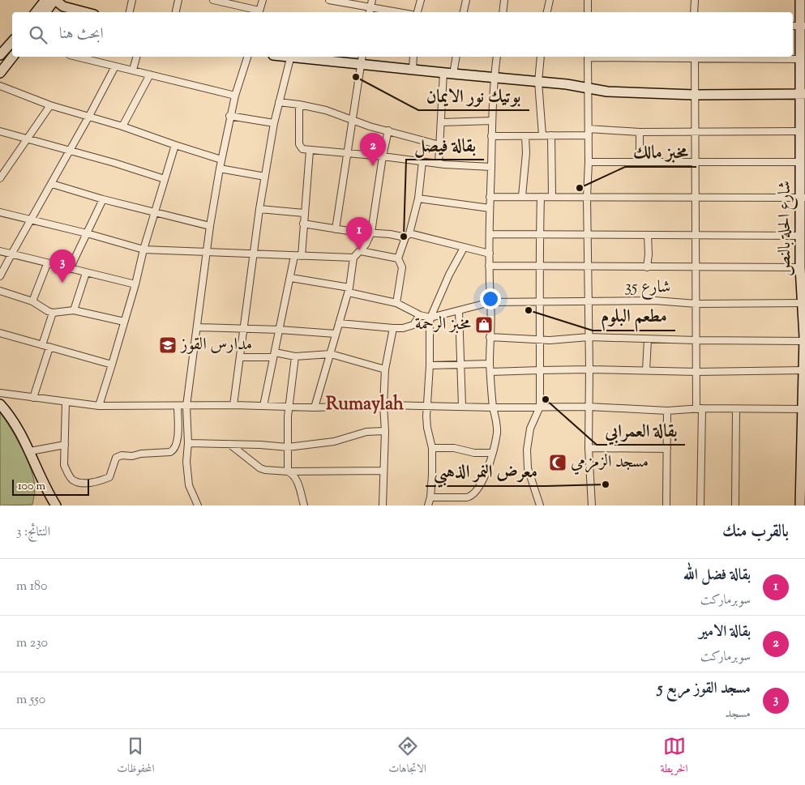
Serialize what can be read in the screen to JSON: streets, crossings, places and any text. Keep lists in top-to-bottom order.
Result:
{
  "streets": {
    "street": ["شارع الحلة بالنص", "شارع 35"]
  },
  "crossings": [
    ["شارع الحلة بالنص", "شارع 35"]
  ],
  "districts": ["Rumaylah"],
  "places": {
    "other": [
      "بوتيك نور الايمان",
      "مخبز مالك",
      "بقالة فيصل",
      "مطعم البلوم",
      "بقالة العمرابي",
      "معرض النمر الذهبي"
    ],
    "shop": ["مخبز الرحمة"],
    "school or university": ["مدارس القوز"],
    "mosque": ["مسجد الزمزمي"]
  },
  "scale_bar": "100 m",
  "page": {
    "search": "ابحث هنا",
    "pins": ["2", "1", "3"],
    "scale": "100 m",
    "heading": ["بالقرب منك", "النتائج: 3"],
    "list": [
      {
        "mark": "1",
        "name": "بقالة فضل الله",
        "note": "سوبرماركت",
        "value": "180 m"
      },
      {
        "mark": "2",
        "name": "بقالة الامير",
        "note": "سوبرماركت",
        "value": "230 m"
      },
      {
        "mark": "3",
        "name": "مسجد القوز مربع 5",
        "note": "مسجد",
        "value": "550 m"
      }
    ],
    "nav": ["الخريطة", "الاتجاهات", "المحفوظات"]
  }
}
